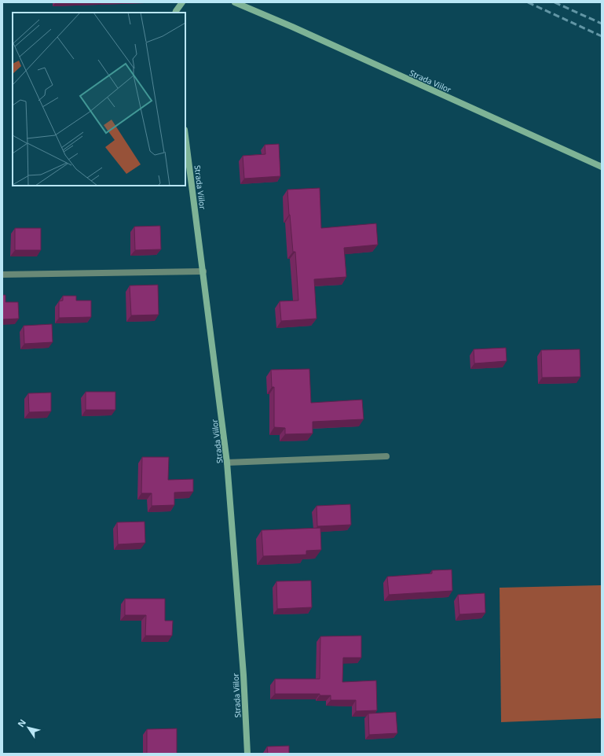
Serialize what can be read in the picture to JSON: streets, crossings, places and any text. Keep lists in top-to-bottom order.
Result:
{
  "streets": {
    "main road": ["Strada Viilor"]
  },
  "north": "top left"
}
